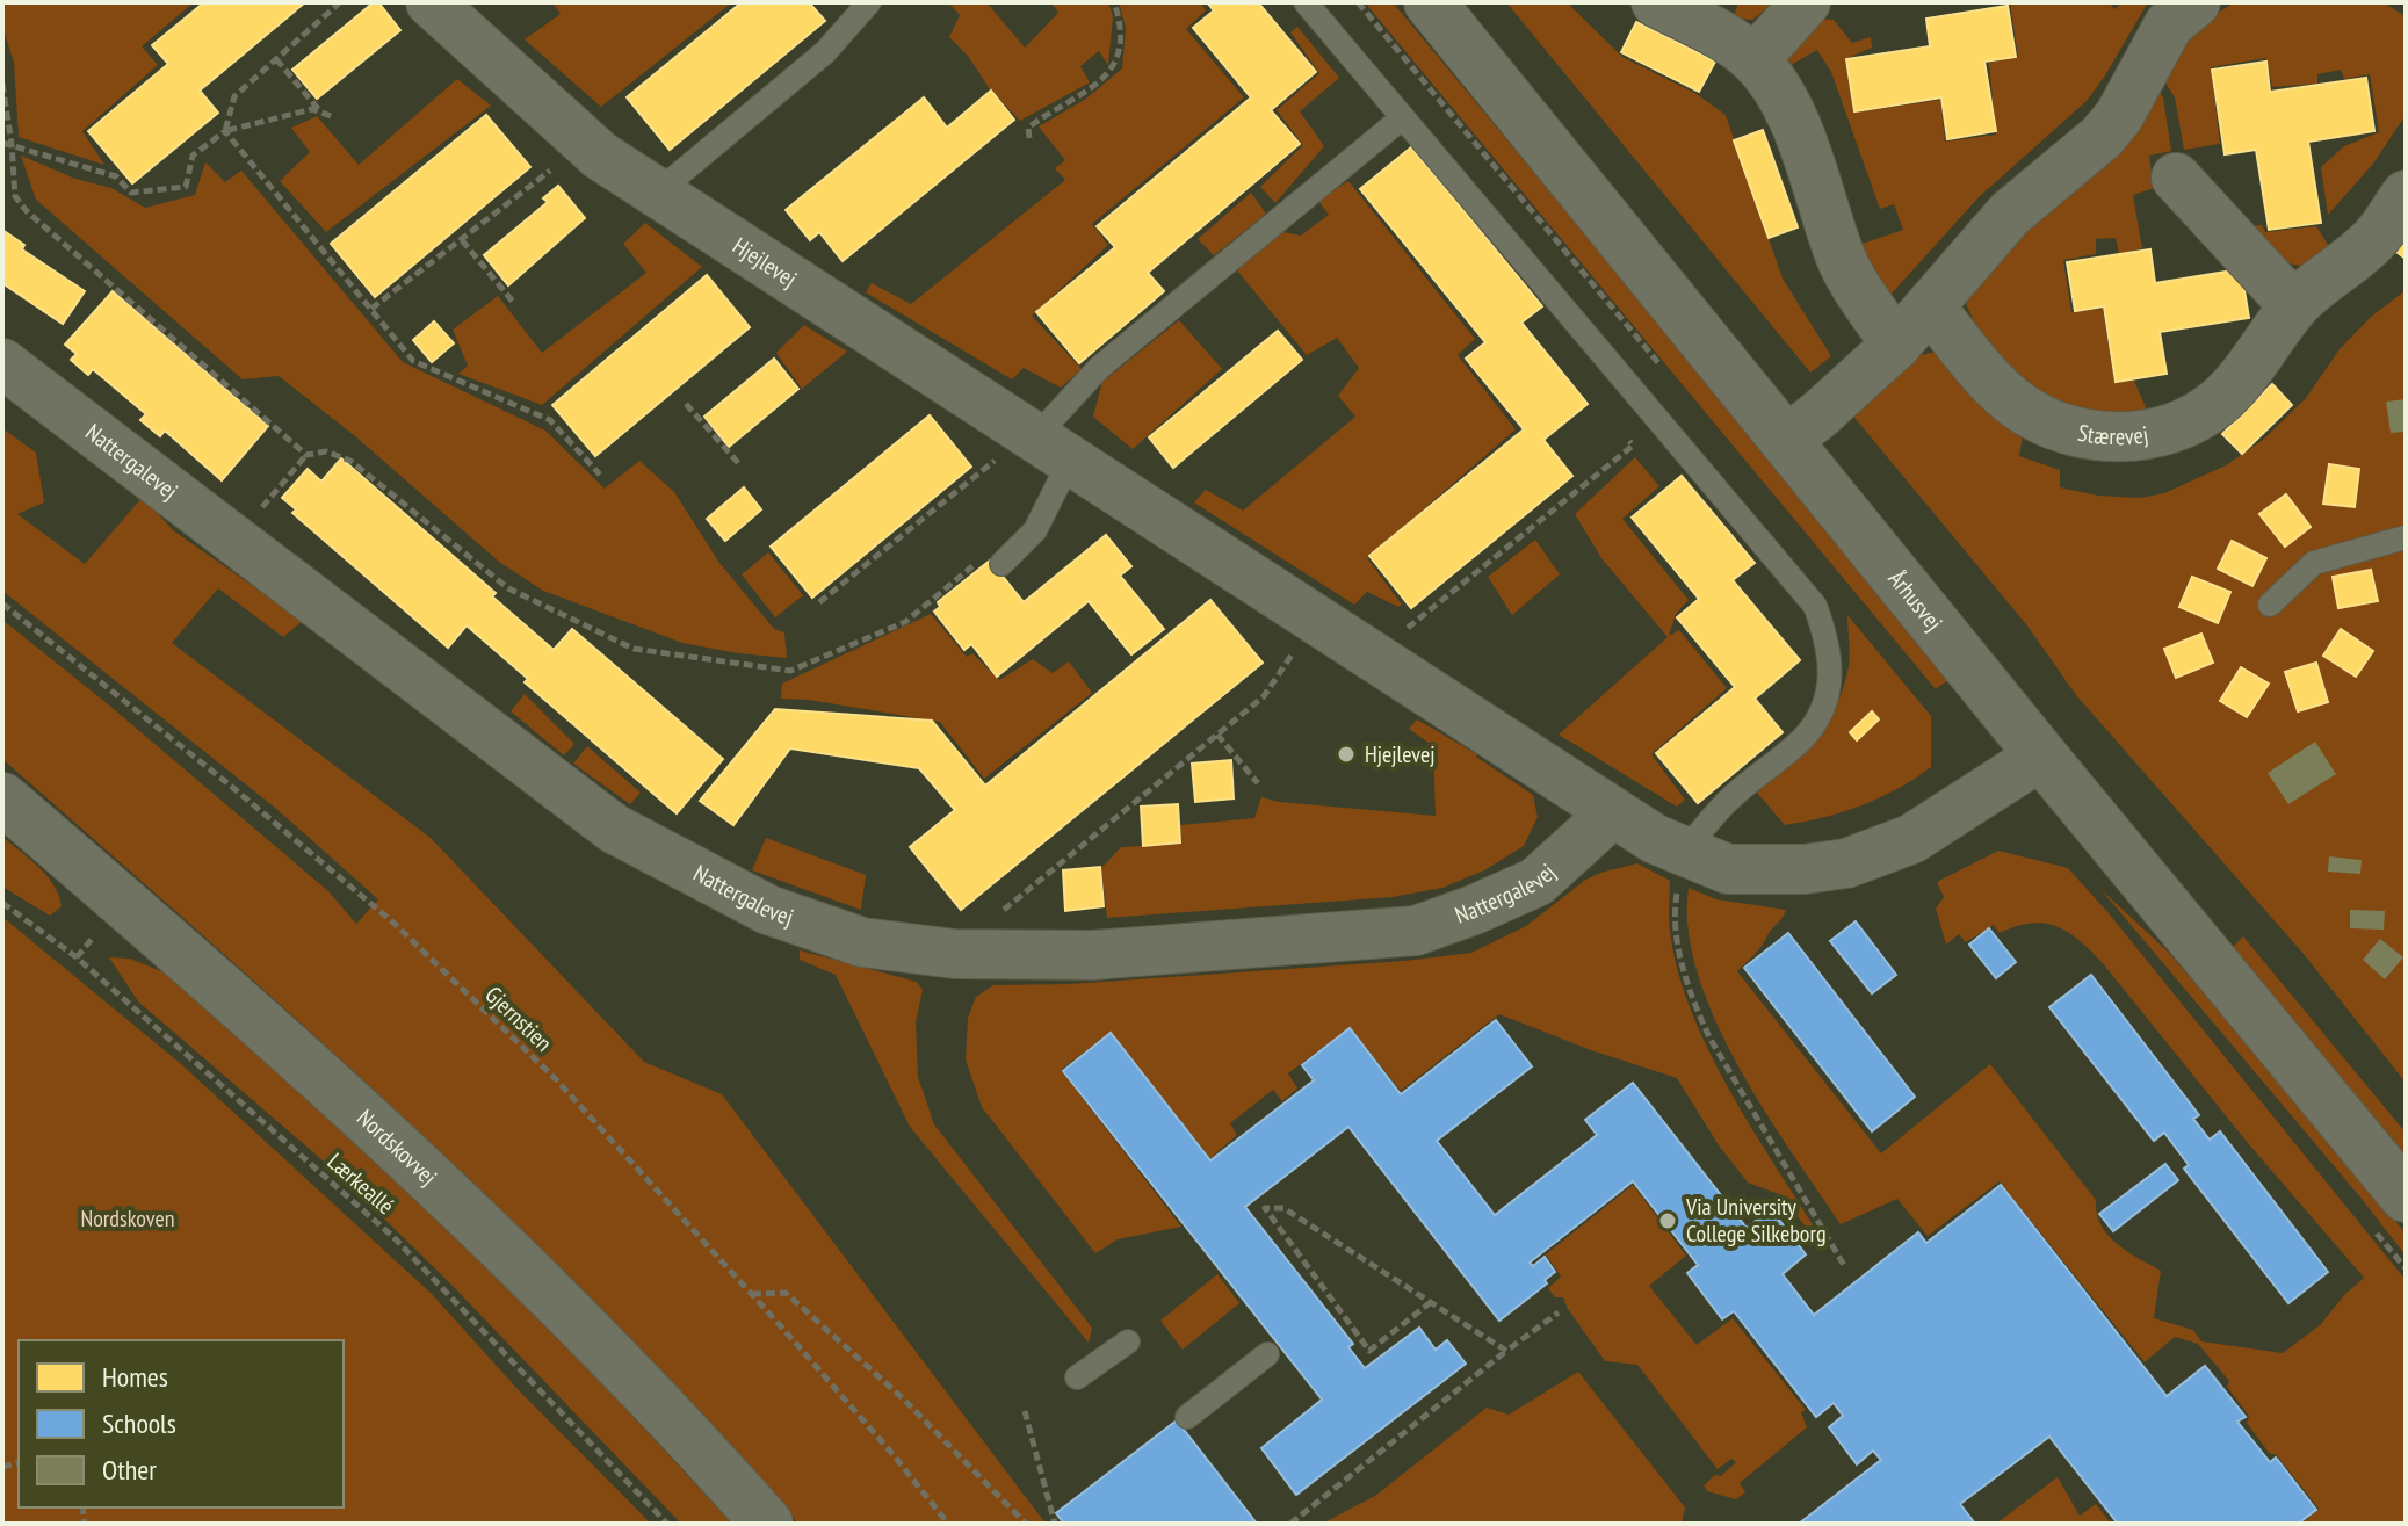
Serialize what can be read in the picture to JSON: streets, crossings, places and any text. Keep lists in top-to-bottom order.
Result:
{
  "streets": {
    "street": [
      "Hjejlevej",
      "Stærevej",
      "Nattergalevej",
      "Århusvej",
      "Nordskovvej"
    ],
    "path": ["Gjernstien", "Lærkeallé"]
  },
  "crossings": [
    ["Hjejlevej", "Nattergalevej"],
    ["Hjejlevej", "Århusvej"]
  ],
  "parks": ["Nordskoven"],
  "places": ["Hjejlevej", "Via University College Silkeborg"],
  "legend": ["Homes", "Schools", "Other"]
}
